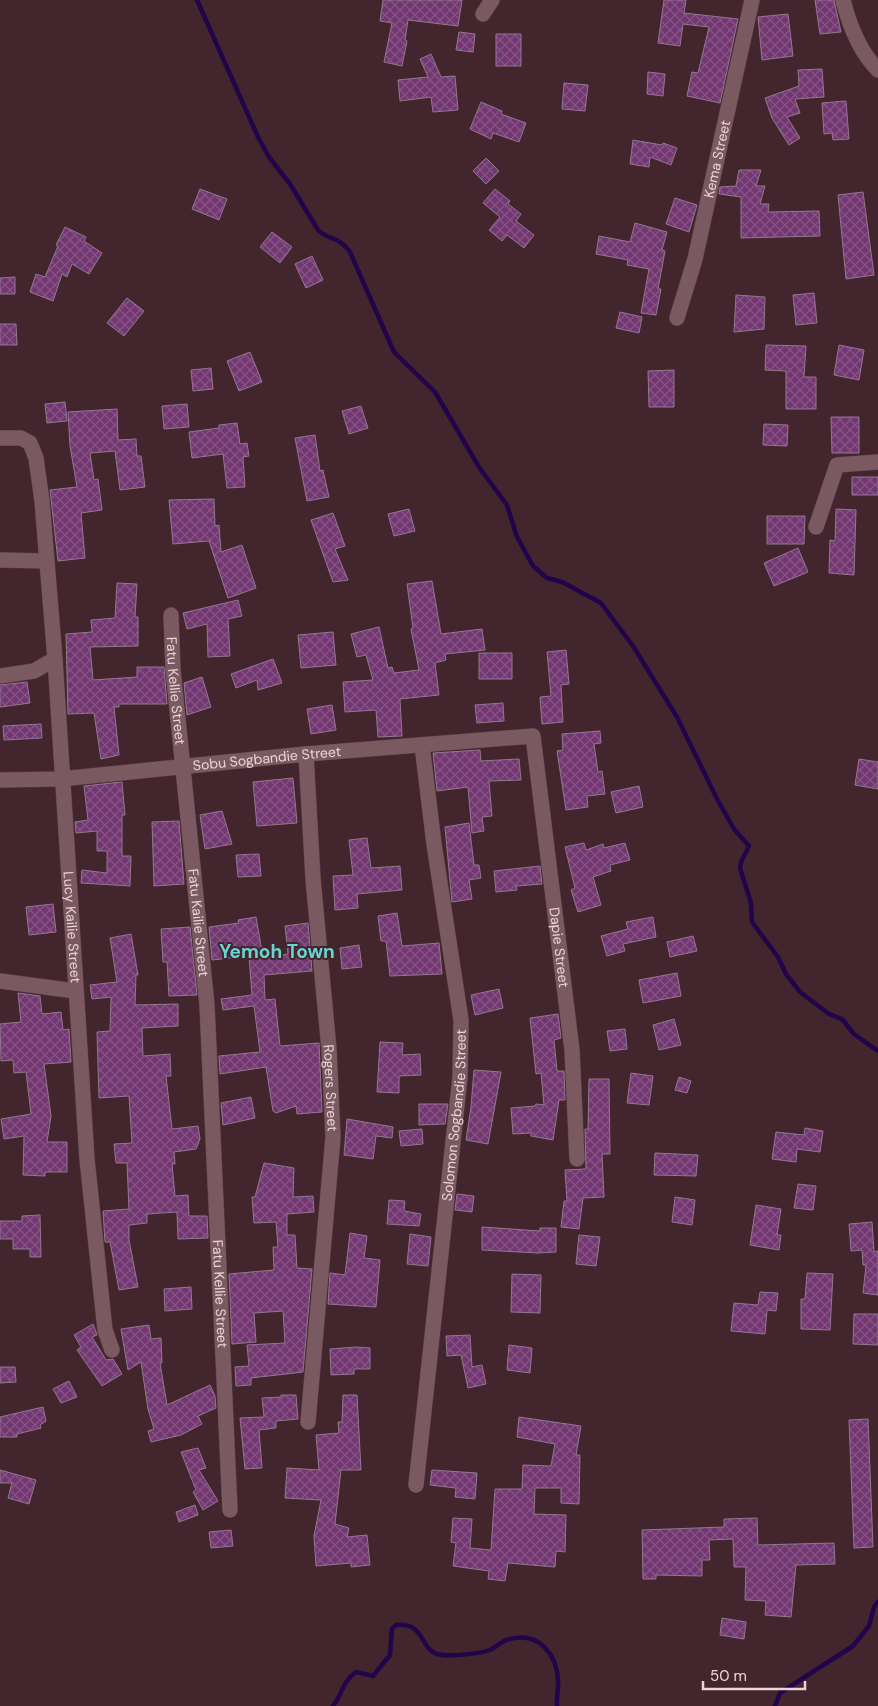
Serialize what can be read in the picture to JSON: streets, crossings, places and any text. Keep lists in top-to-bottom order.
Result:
{
  "streets": {
    "street": [
      "Kema Street",
      "Fatu Kellie Street",
      "Sobu Sogbandie Street",
      "Fatu Kailie Street",
      "Lucy Kailie Street",
      "Dapie Street",
      "Rogers Street",
      "Solomon Sogbandie Street"
    ]
  },
  "crossings": [
    ["Fatu Kellie Street", "Sobu Sogbandie Street"],
    ["Fatu Kellie Street", "Fatu Kailie Street"],
    ["Sobu Sogbandie Street", "Fatu Kailie Street"],
    ["Sobu Sogbandie Street", "Lucy Kailie Street"],
    ["Sobu Sogbandie Street", "Dapie Street"],
    ["Sobu Sogbandie Street", "Rogers Street"],
    ["Sobu Sogbandie Street", "Solomon Sogbandie Street"]
  ],
  "districts": ["Yemoh Town"],
  "scale_bar": "50 m"
}
